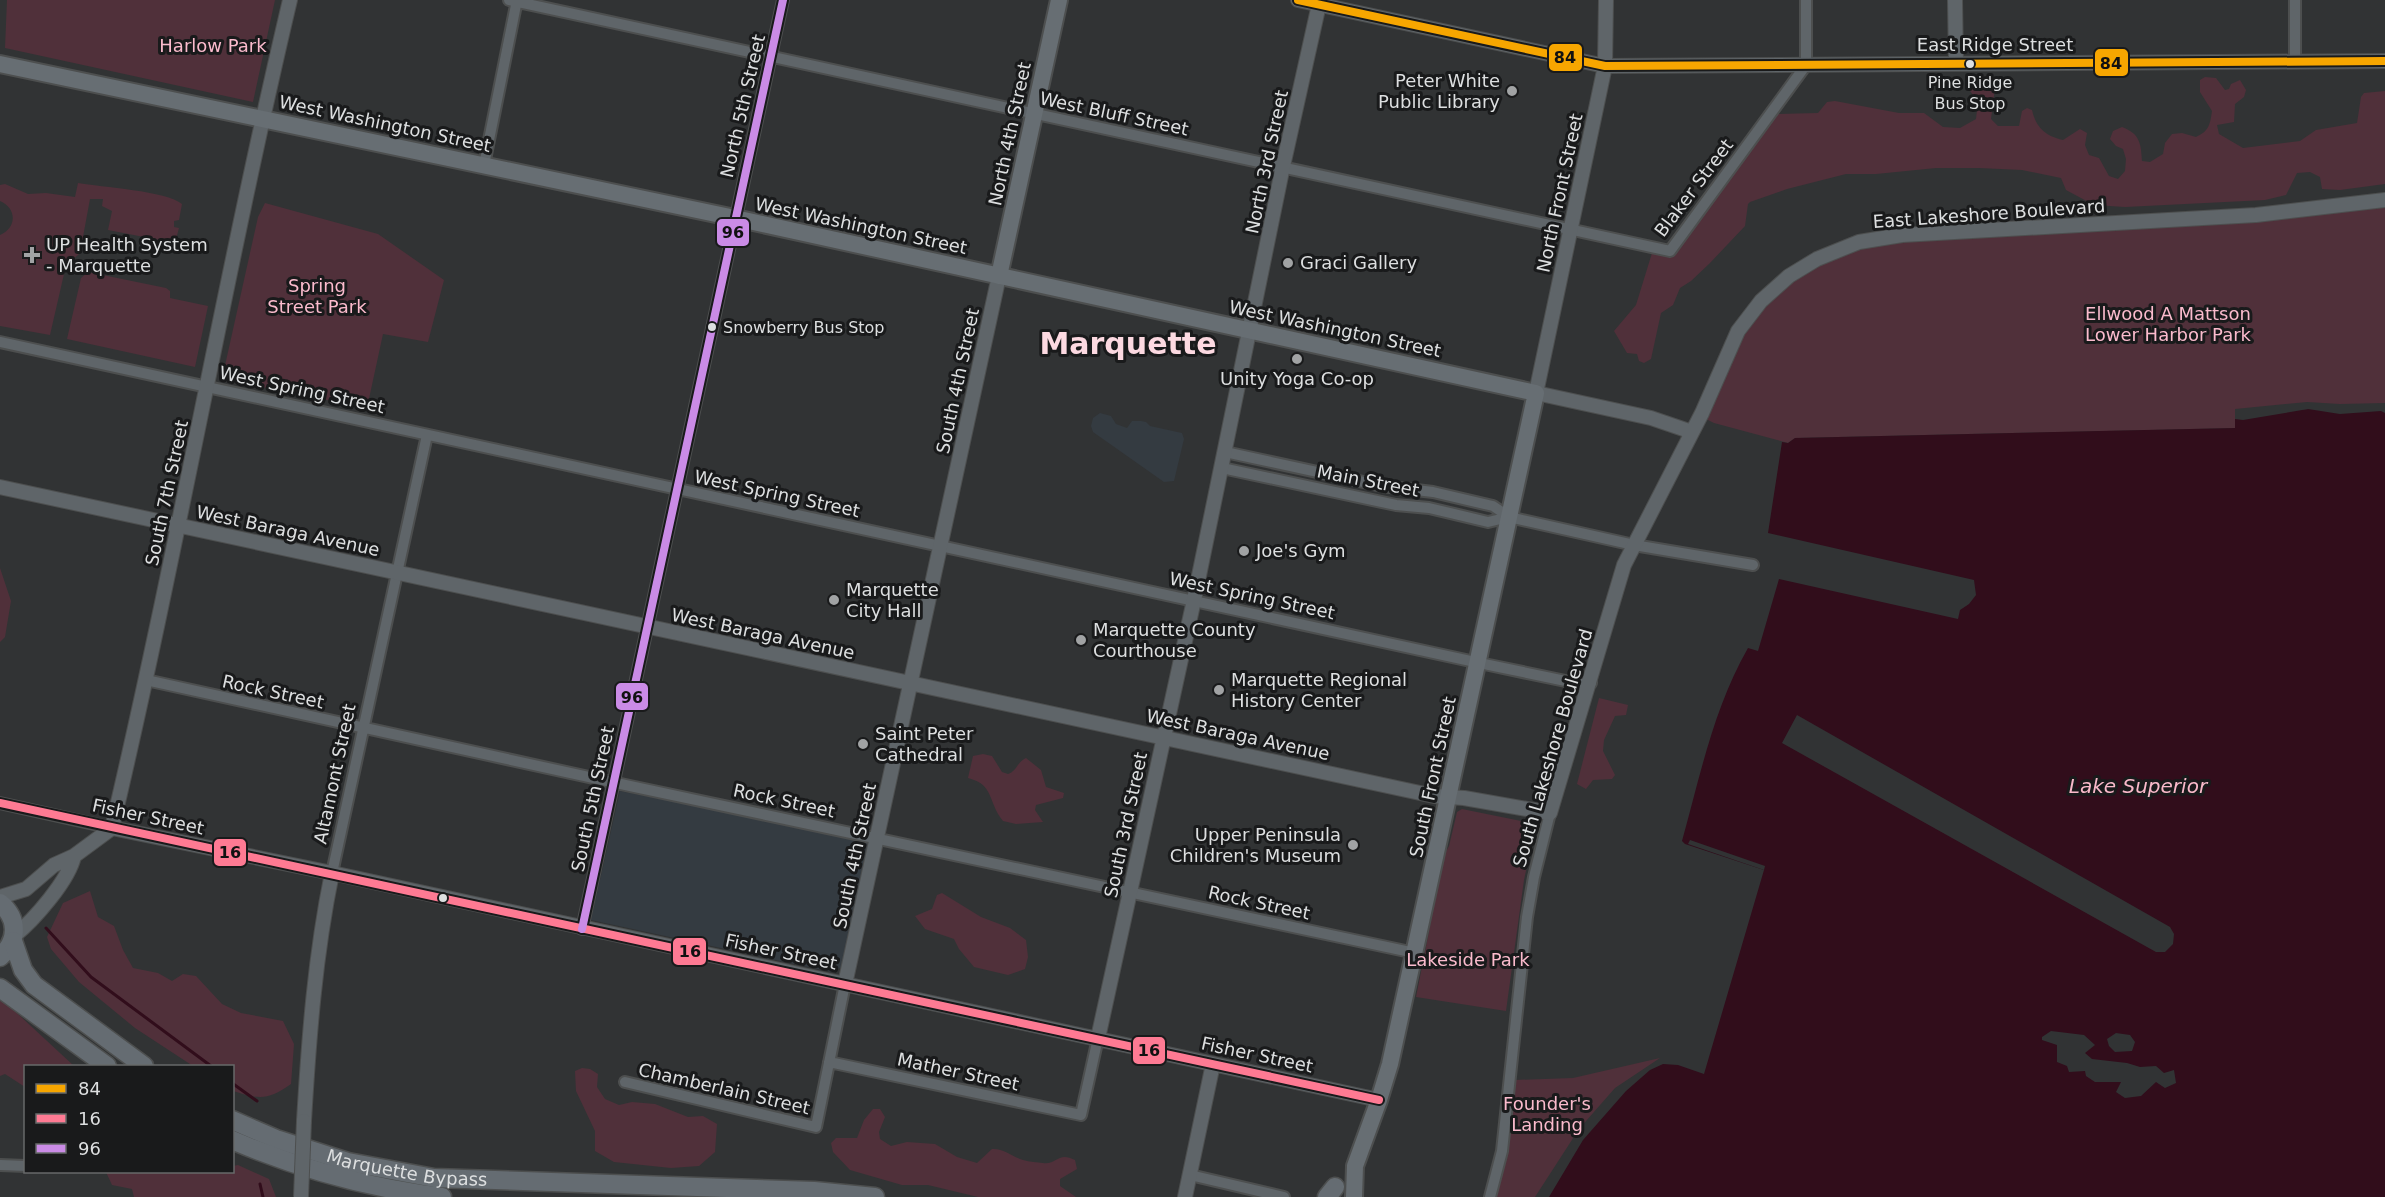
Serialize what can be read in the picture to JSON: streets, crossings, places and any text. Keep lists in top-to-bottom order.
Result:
{
  "streets": {
    "highway": ["Marquette Bypass"],
    "main road": ["West Washington Street", "North 4th Street", "South Front Street"],
    "street": [
      "East Ridge Street",
      "North 5th Street",
      "West Bluff Street",
      "North 3rd Street",
      "Blaker Street",
      "North Front Street",
      "East Lakeshore Boulevard",
      "South 4th Street",
      "West Spring Street",
      "Main Street",
      "South 7th Street",
      "West Baraga Avenue",
      "Rock Street",
      "South Lakeshore Boulevard",
      "Altamont Street",
      "South 5th Street",
      "Fisher Street",
      "South 3rd Street",
      "Mather Street",
      "Chamberlain Street"
    ]
  },
  "crossings": [
    ["East Ridge Street", "North 3rd Street"],
    ["East Ridge Street", "Blaker Street"],
    ["East Ridge Street", "North Front Street"],
    ["North 5th Street", "West Bluff Street"],
    ["North 5th Street", "West Washington Street"],
    ["North 5th Street", "South 5th Street"],
    ["West Bluff Street", "North 4th Street"],
    ["West Bluff Street", "North 3rd Street"],
    ["West Bluff Street", "Blaker Street"],
    ["West Bluff Street", "North Front Street"],
    ["West Washington Street", "North 4th Street"],
    ["West Washington Street", "North 3rd Street"],
    ["West Washington Street", "North Front Street"],
    ["West Washington Street", "South 4th Street"],
    ["West Washington Street", "South 7th Street"],
    ["West Washington Street", "South Front Street"],
    ["West Washington Street", "South 5th Street"],
    ["West Washington Street", "South 3rd Street"],
    ["North 4th Street", "South 4th Street"],
    ["North 3rd Street", "South 3rd Street"],
    ["Blaker Street", "North Front Street"],
    ["North Front Street", "South Front Street"],
    ["East Lakeshore Boulevard", "South Lakeshore Boulevard"],
    ["South 4th Street", "West Spring Street"],
    ["South 4th Street", "West Baraga Avenue"],
    ["South 4th Street", "Rock Street"],
    ["South 4th Street", "Fisher Street"],
    ["South 4th Street", "Mather Street"],
    ["South 4th Street", "Chamberlain Street"],
    ["West Spring Street", "South 7th Street"],
    ["West Spring Street", "South Lakeshore Boulevard"],
    ["West Spring Street", "Altamont Street"],
    ["West Spring Street", "South Front Street"],
    ["West Spring Street", "South 5th Street"],
    ["West Spring Street", "South 3rd Street"],
    ["Main Street", "South Lakeshore Boulevard"],
    ["Main Street", "South Front Street"],
    ["Main Street", "South 3rd Street"],
    ["South 7th Street", "West Baraga Avenue"],
    ["South 7th Street", "Rock Street"],
    ["South 7th Street", "Fisher Street"],
    ["West Baraga Avenue", "South Lakeshore Boulevard"],
    ["West Baraga Avenue", "Altamont Street"],
    ["West Baraga Avenue", "South Front Street"],
    ["West Baraga Avenue", "South 5th Street"],
    ["West Baraga Avenue", "South 3rd Street"],
    ["Rock Street", "Altamont Street"],
    ["Rock Street", "South Front Street"],
    ["Rock Street", "South 5th Street"],
    ["Rock Street", "South 3rd Street"],
    ["Altamont Street", "Fisher Street"],
    ["South Front Street", "Fisher Street"],
    ["South 5th Street", "Fisher Street"],
    ["Fisher Street", "South 3rd Street"],
    ["South 3rd Street", "Mather Street"]
  ],
  "districts": ["Marquette"],
  "water": ["Lake Superior"],
  "parks": [
    "Harlow Park",
    "Spring Street Park",
    "Ellwood A Mattson Lower Harbor Park",
    "Lakeside Park",
    "Founder's Landing"
  ],
  "places": {
    "other": [
      "Pine Ridge Bus Stop",
      "Peter White Public Library",
      "Graci Gallery",
      "Snowberry Bus Stop",
      "Unity Yoga Co-op",
      "Joe's Gym",
      "Marquette City Hall",
      "Marquette County Courthouse",
      "Marquette Regional History Center",
      "Saint Peter Cathedral",
      "Upper Peninsula Children's Museum"
    ],
    "health": ["UP Health System - Marquette"]
  },
  "lines": ["transit line 84", "transit line 96", "transit line 16"],
  "legend": ["84", "16", "96"]
}
